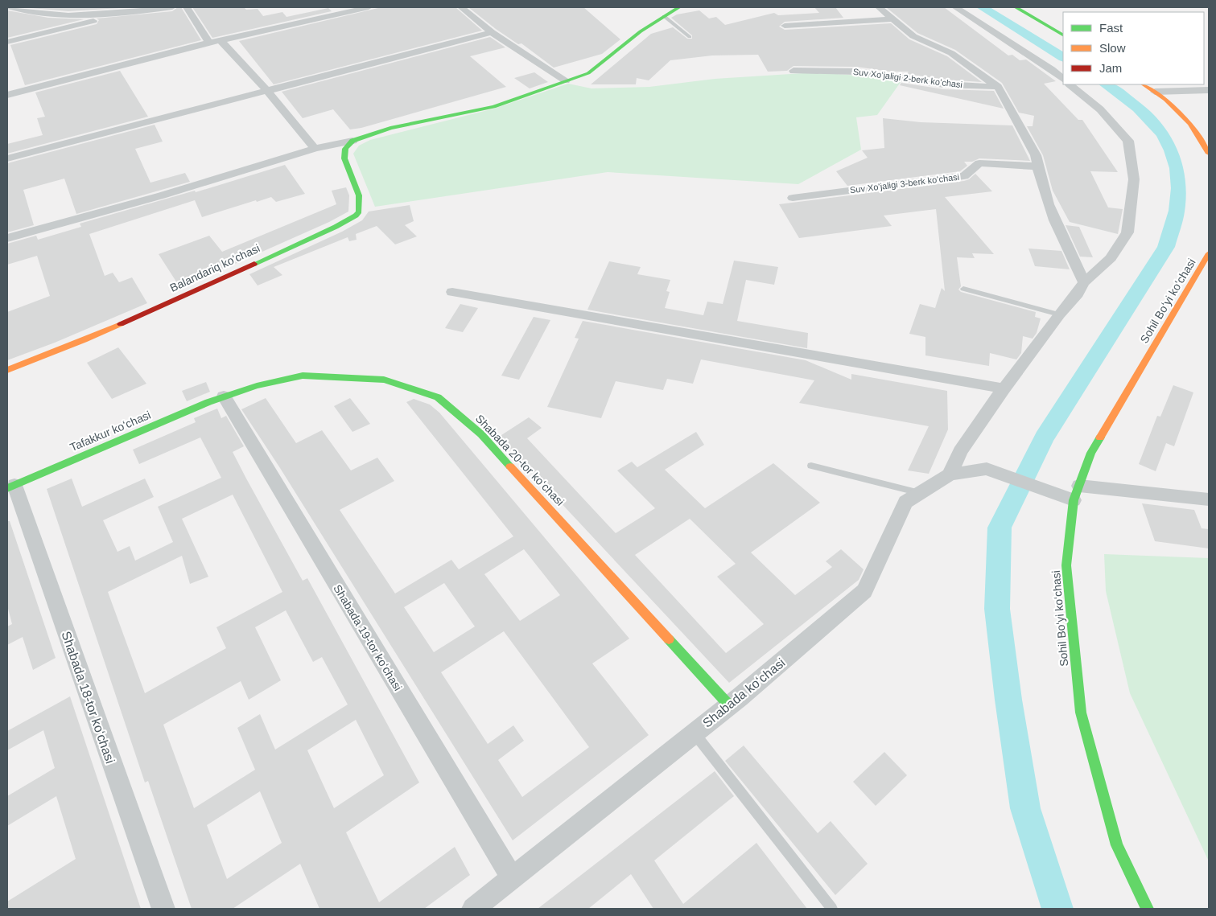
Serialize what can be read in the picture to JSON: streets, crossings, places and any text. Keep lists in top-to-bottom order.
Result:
{
  "streets": {
    "street": [
      "Suv Xoʻjaligi 2-berk koʻchasi",
      "Suv Xoʻjaligi 3-berk koʻchasi",
      "Balandariq koʻchasi",
      "Sohil Boʻyi koʻchasi",
      "Tafakkur koʻchasi",
      "Shabada 20-tor koʻchasi",
      "Shabada 19-tor koʻchasi",
      "Shabada koʻchasi",
      "Shabada 18-tor koʻchasi"
    ]
  },
  "crossings": [
    ["Sohil Boʻyi koʻchasi", "Shabada koʻchasi"],
    ["Tafakkur koʻchasi", "Shabada 20-tor koʻchasi"],
    ["Tafakkur koʻchasi", "Shabada 19-tor koʻchasi"],
    ["Tafakkur koʻchasi", "Shabada 18-tor koʻchasi"],
    ["Shabada 20-tor koʻchasi", "Shabada 19-tor koʻchasi"],
    ["Shabada 20-tor koʻchasi", "Shabada koʻchasi"],
    ["Shabada 19-tor koʻchasi", "Shabada koʻchasi"]
  ],
  "legend": ["Fast", "Slow", "Jam"]
}
